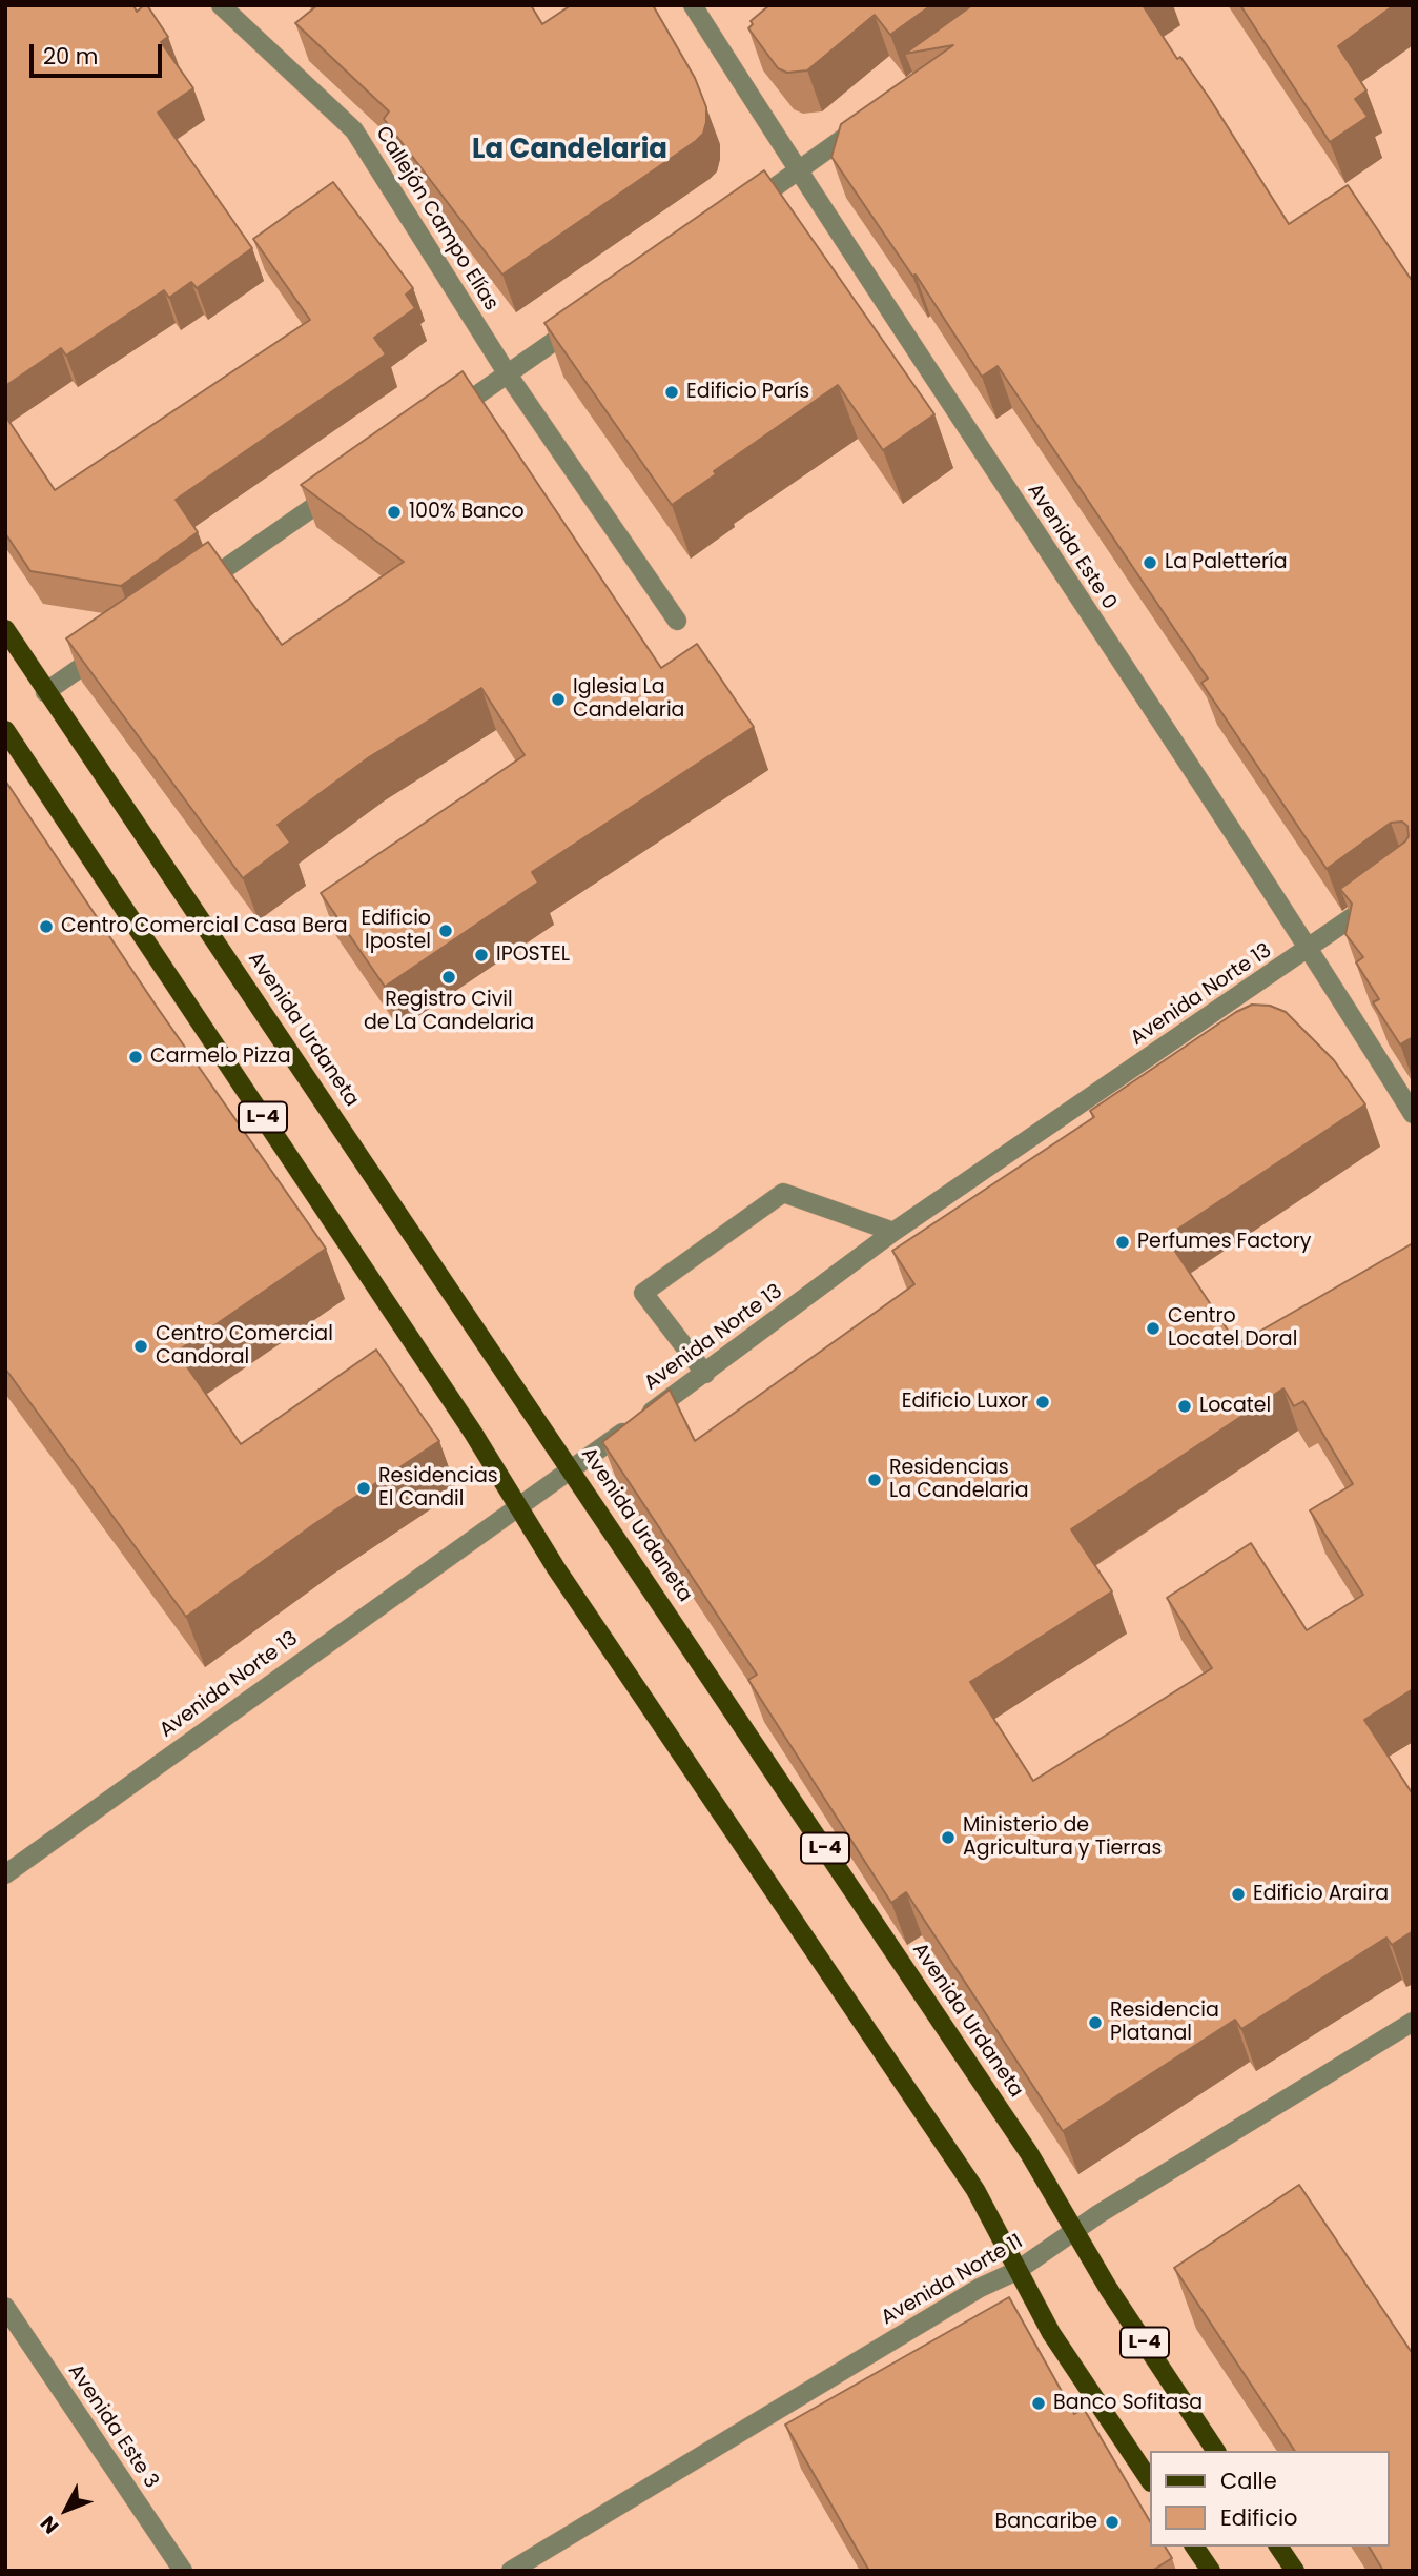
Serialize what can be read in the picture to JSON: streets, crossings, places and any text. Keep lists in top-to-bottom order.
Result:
{
  "streets": {
    "main road": ["Avenida Urdaneta", "L-4"],
    "street": [
      "Callejón Campo Elías",
      "Avenida Este 0",
      "Avenida Norte 13",
      "Avenida Norte 11",
      "Avenida Este 3"
    ]
  },
  "crossings": [
    ["Avenida Este 0", "Avenida Norte 13"],
    ["Avenida Norte 13", "Avenida Urdaneta"],
    ["Avenida Norte 13", "L-4"],
    ["Avenida Urdaneta", "Avenida Norte 11"],
    ["L-4", "Avenida Norte 11"]
  ],
  "districts": ["La Candelaria"],
  "places": [
    "Edificio París",
    "100% Banco",
    "La Palettería",
    "Iglesia La Candelaria",
    "Centro Comercial Casa Bera",
    "Edificio Ipostel",
    "IPOSTEL",
    "Registro Civil de La Candelaria",
    "Carmelo Pizza",
    "Perfumes Factory",
    "Centro Locatel Doral",
    "Centro Comercial Candoral",
    "Edificio Luxor",
    "Locatel",
    "Residencias La Candelaria",
    "Residencias El Candil",
    "Ministerio de Agricultura y Tierras",
    "Edificio Araira",
    "Residencia Platanal",
    "Banco Sofitasa",
    "Bancaribe"
  ],
  "legend": ["Calle", "Edificio"],
  "scale_bar": "20 m",
  "north": "bottom left"
}
